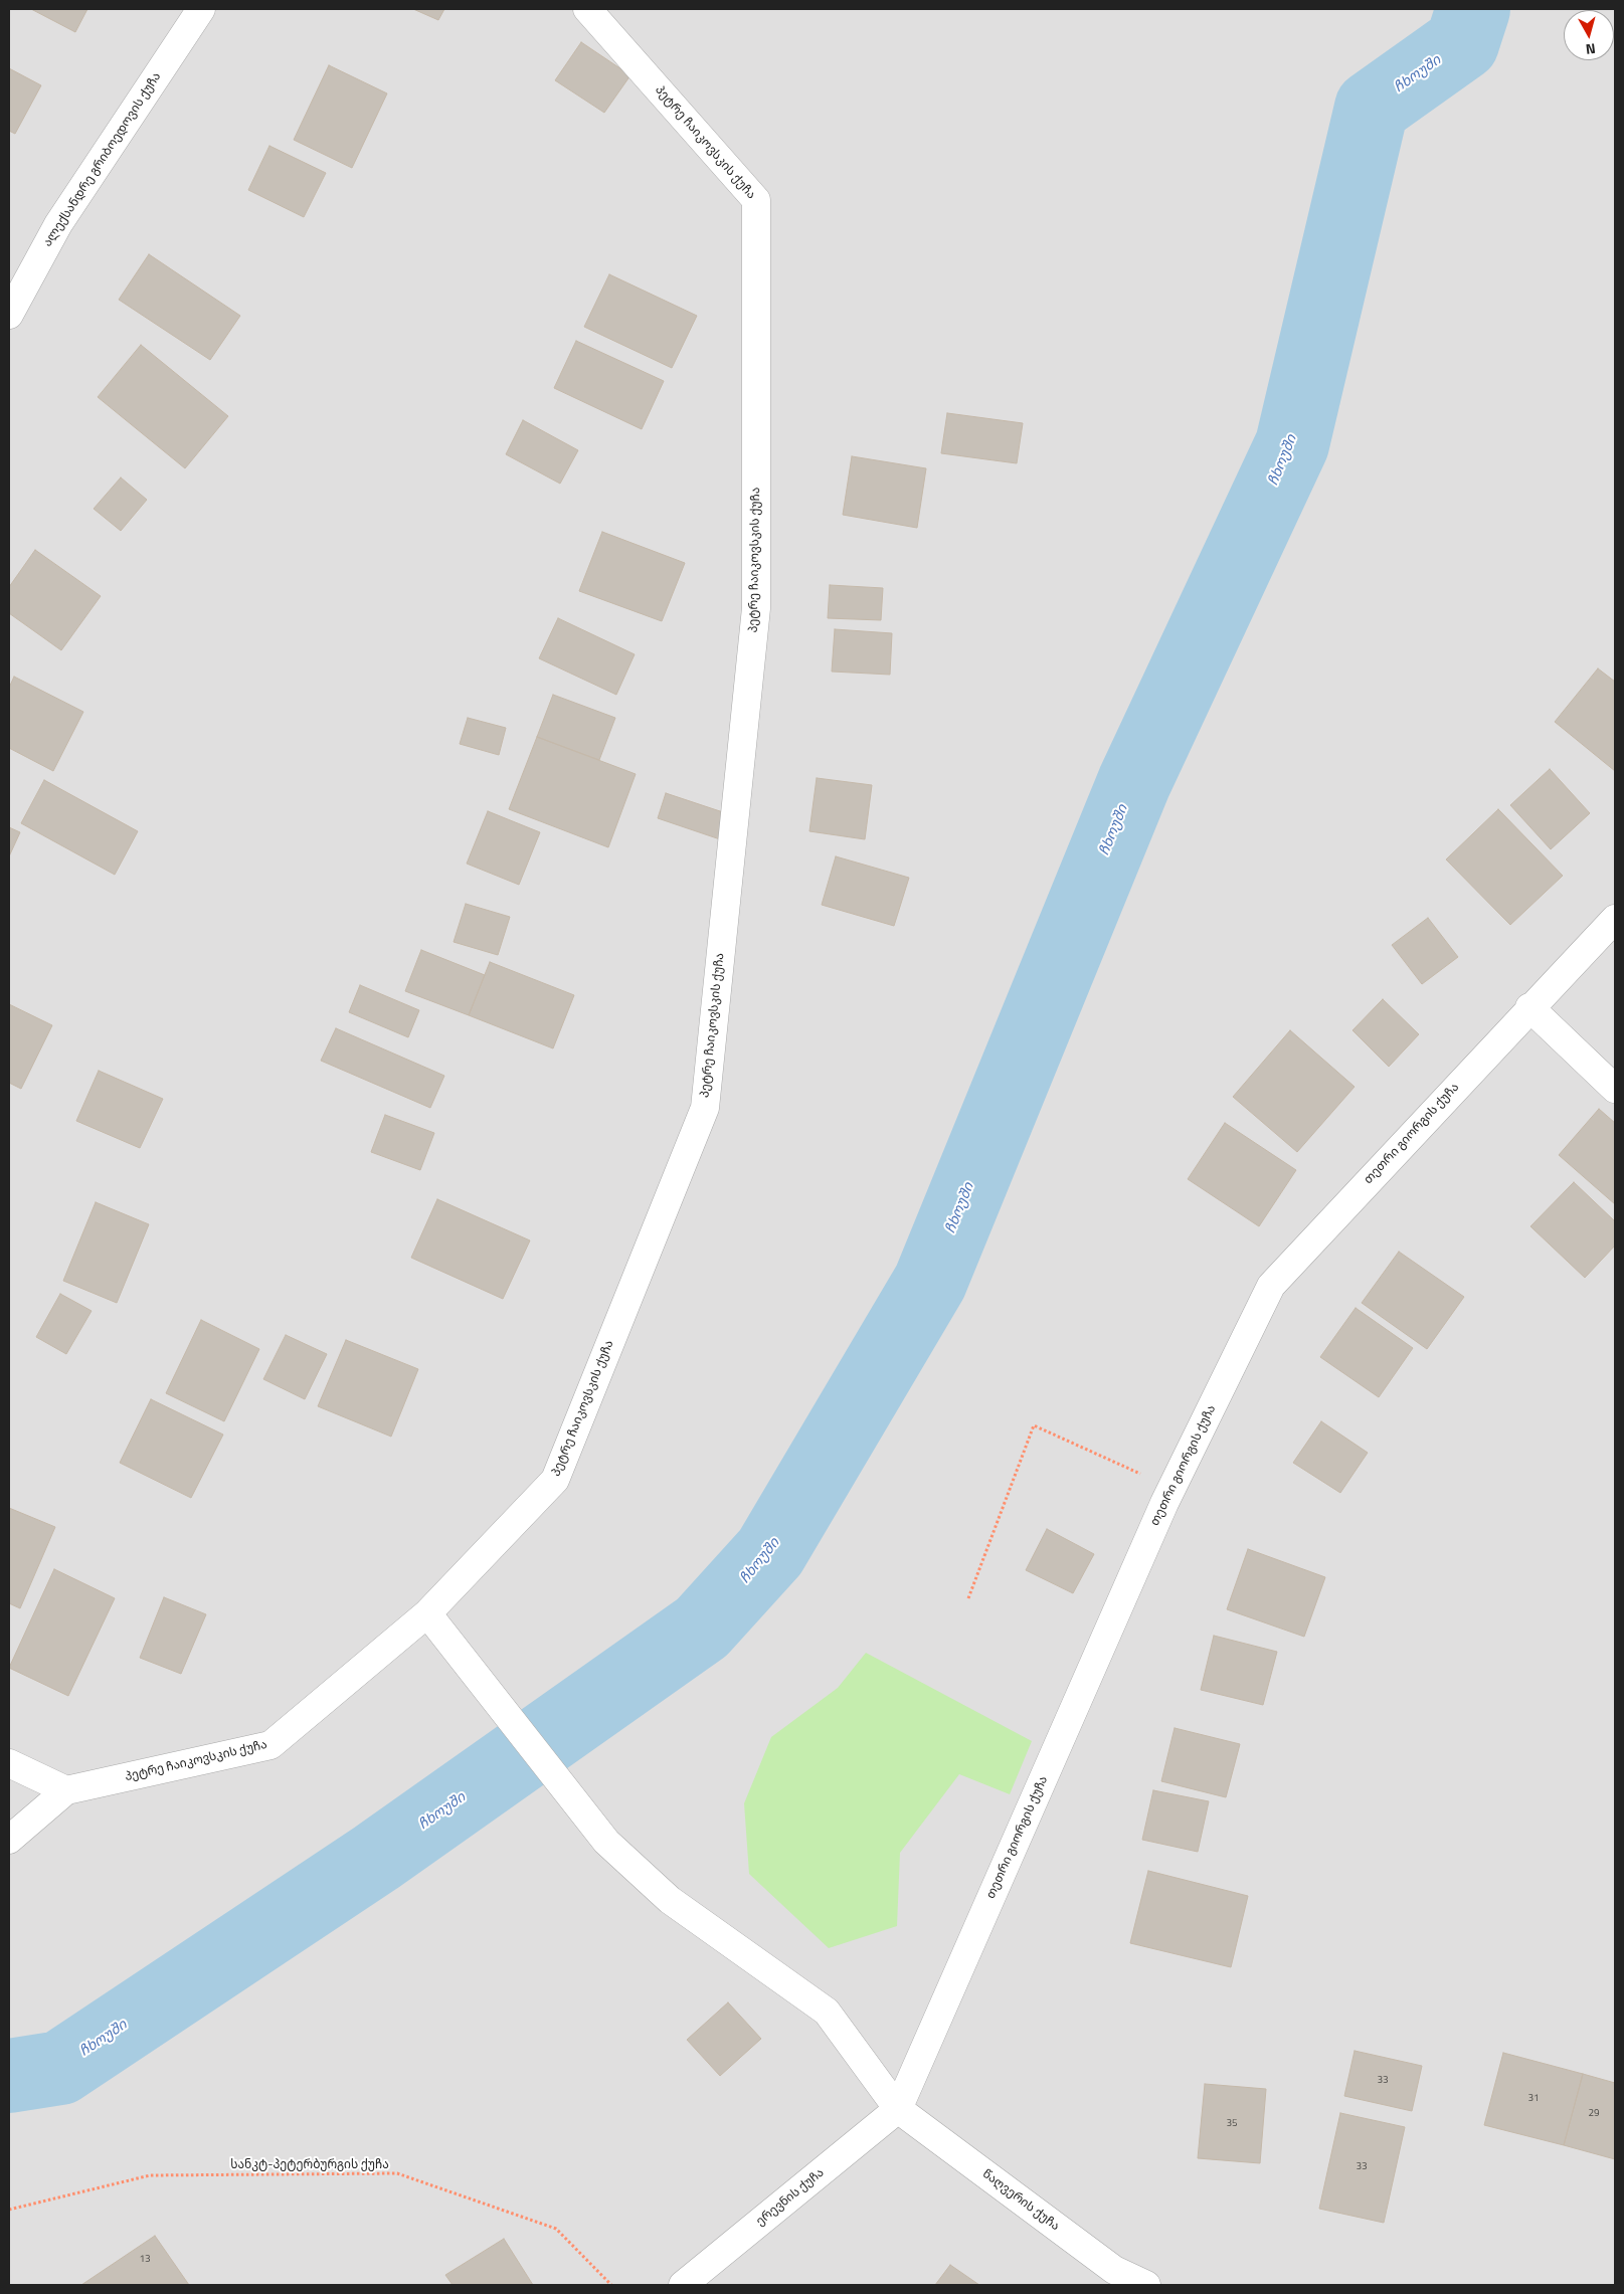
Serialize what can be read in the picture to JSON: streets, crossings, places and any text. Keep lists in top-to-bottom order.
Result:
{
  "streets": {
    "street": [
      "პეტრე ჩაიკოვსკის ქუჩა",
      "ალექსანდრე გრიბოედოვის ქუჩა",
      "თეთრი გიორგის ქუჩა",
      "ერევნის ქუჩა",
      "წაღვერის ქუჩა"
    ],
    "path": ["სანკტ-პეტერბურგის ქუჩა"]
  },
  "crossings": [
    ["პეტრე ჩაიკოვსკის ქუჩა", "წაღვერის ქუჩა"],
    ["თეთრი გიორგის ქუჩა", "ერევნის ქუჩა"],
    ["თეთრი გიორგის ქუჩა", "წაღვერის ქუჩა"],
    ["ერევნის ქუჩა", "წაღვერის ქუჩა"]
  ],
  "water": ["ჩხოუში"],
  "house_numbers": [
    "33",
    "31",
    "29",
    "35",
    "33",
    "13"
  ],
  "north": "bottom"
}
